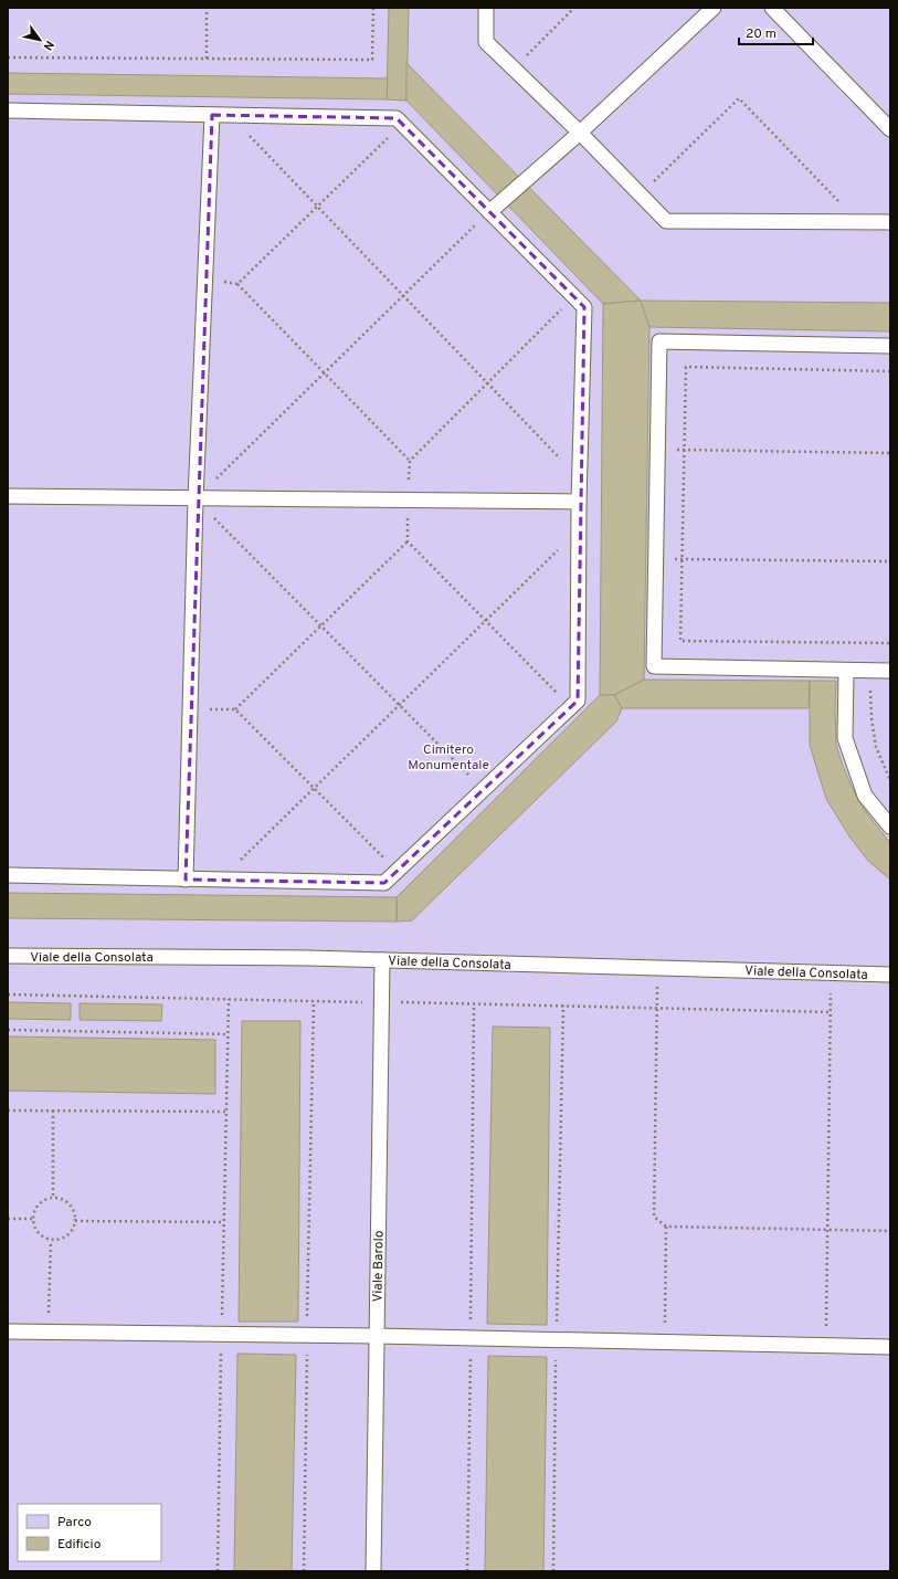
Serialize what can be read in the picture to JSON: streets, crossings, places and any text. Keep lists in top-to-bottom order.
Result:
{
  "streets": {
    "street": ["Viale della Consolata", "Viale Barolo"]
  },
  "crossings": [
    ["Viale della Consolata", "Viale Barolo"]
  ],
  "parks": ["Cimitero Monumentale"],
  "legend": ["Parco", "Edificio"],
  "scale_bar": "20 m",
  "north": "bottom right"
}
